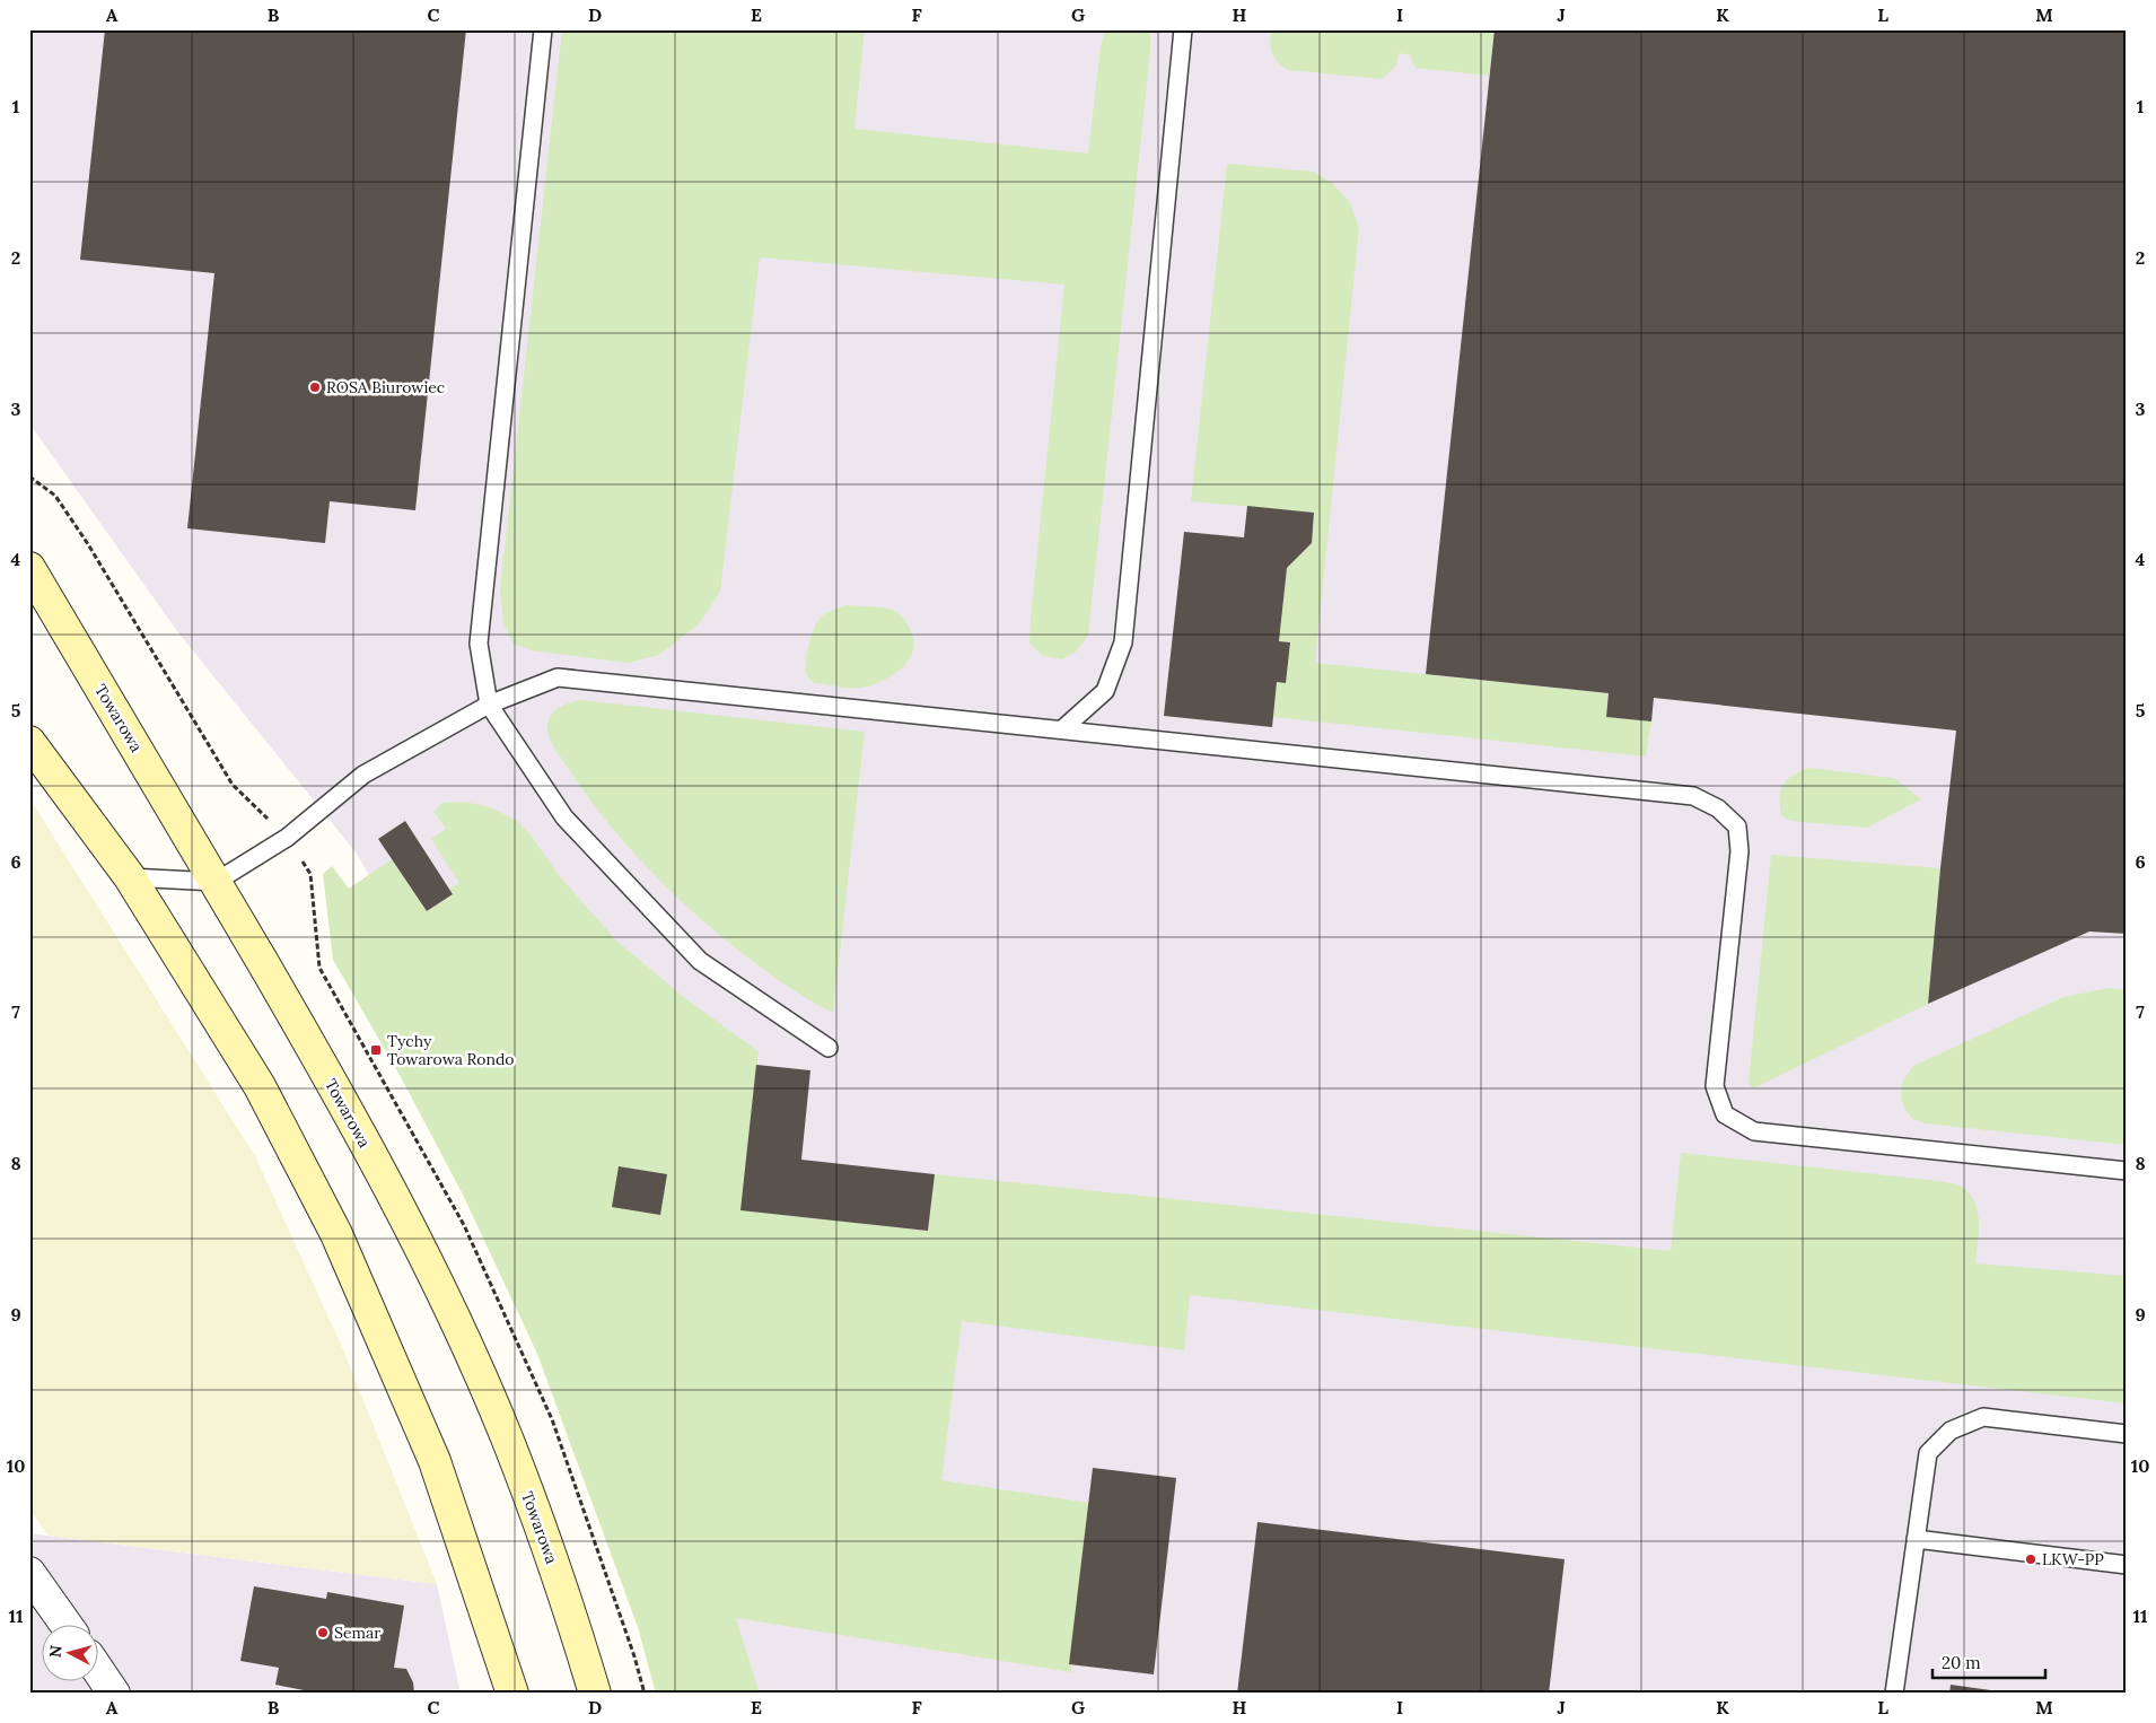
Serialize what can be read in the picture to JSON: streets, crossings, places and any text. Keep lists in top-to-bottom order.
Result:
{
  "streets": {
    "street": ["Towarowa"]
  },
  "places": {
    "other": ["ROSA Biurowiec", "LKW-PP", "Semar"],
    "transit": ["Tychy Towarowa Rondo"]
  },
  "scale_bar": "20 m",
  "north": "left",
  "grid": {
    "columns": [
      "A",
      "B",
      "C",
      "D",
      "E",
      "F",
      "G",
      "H",
      "I",
      "J",
      "K",
      "L",
      "M"
    ],
    "rows": [
      "1",
      "2",
      "3",
      "4",
      "5",
      "6",
      "7",
      "8",
      "9",
      "10",
      "11"
    ]
  }
}
